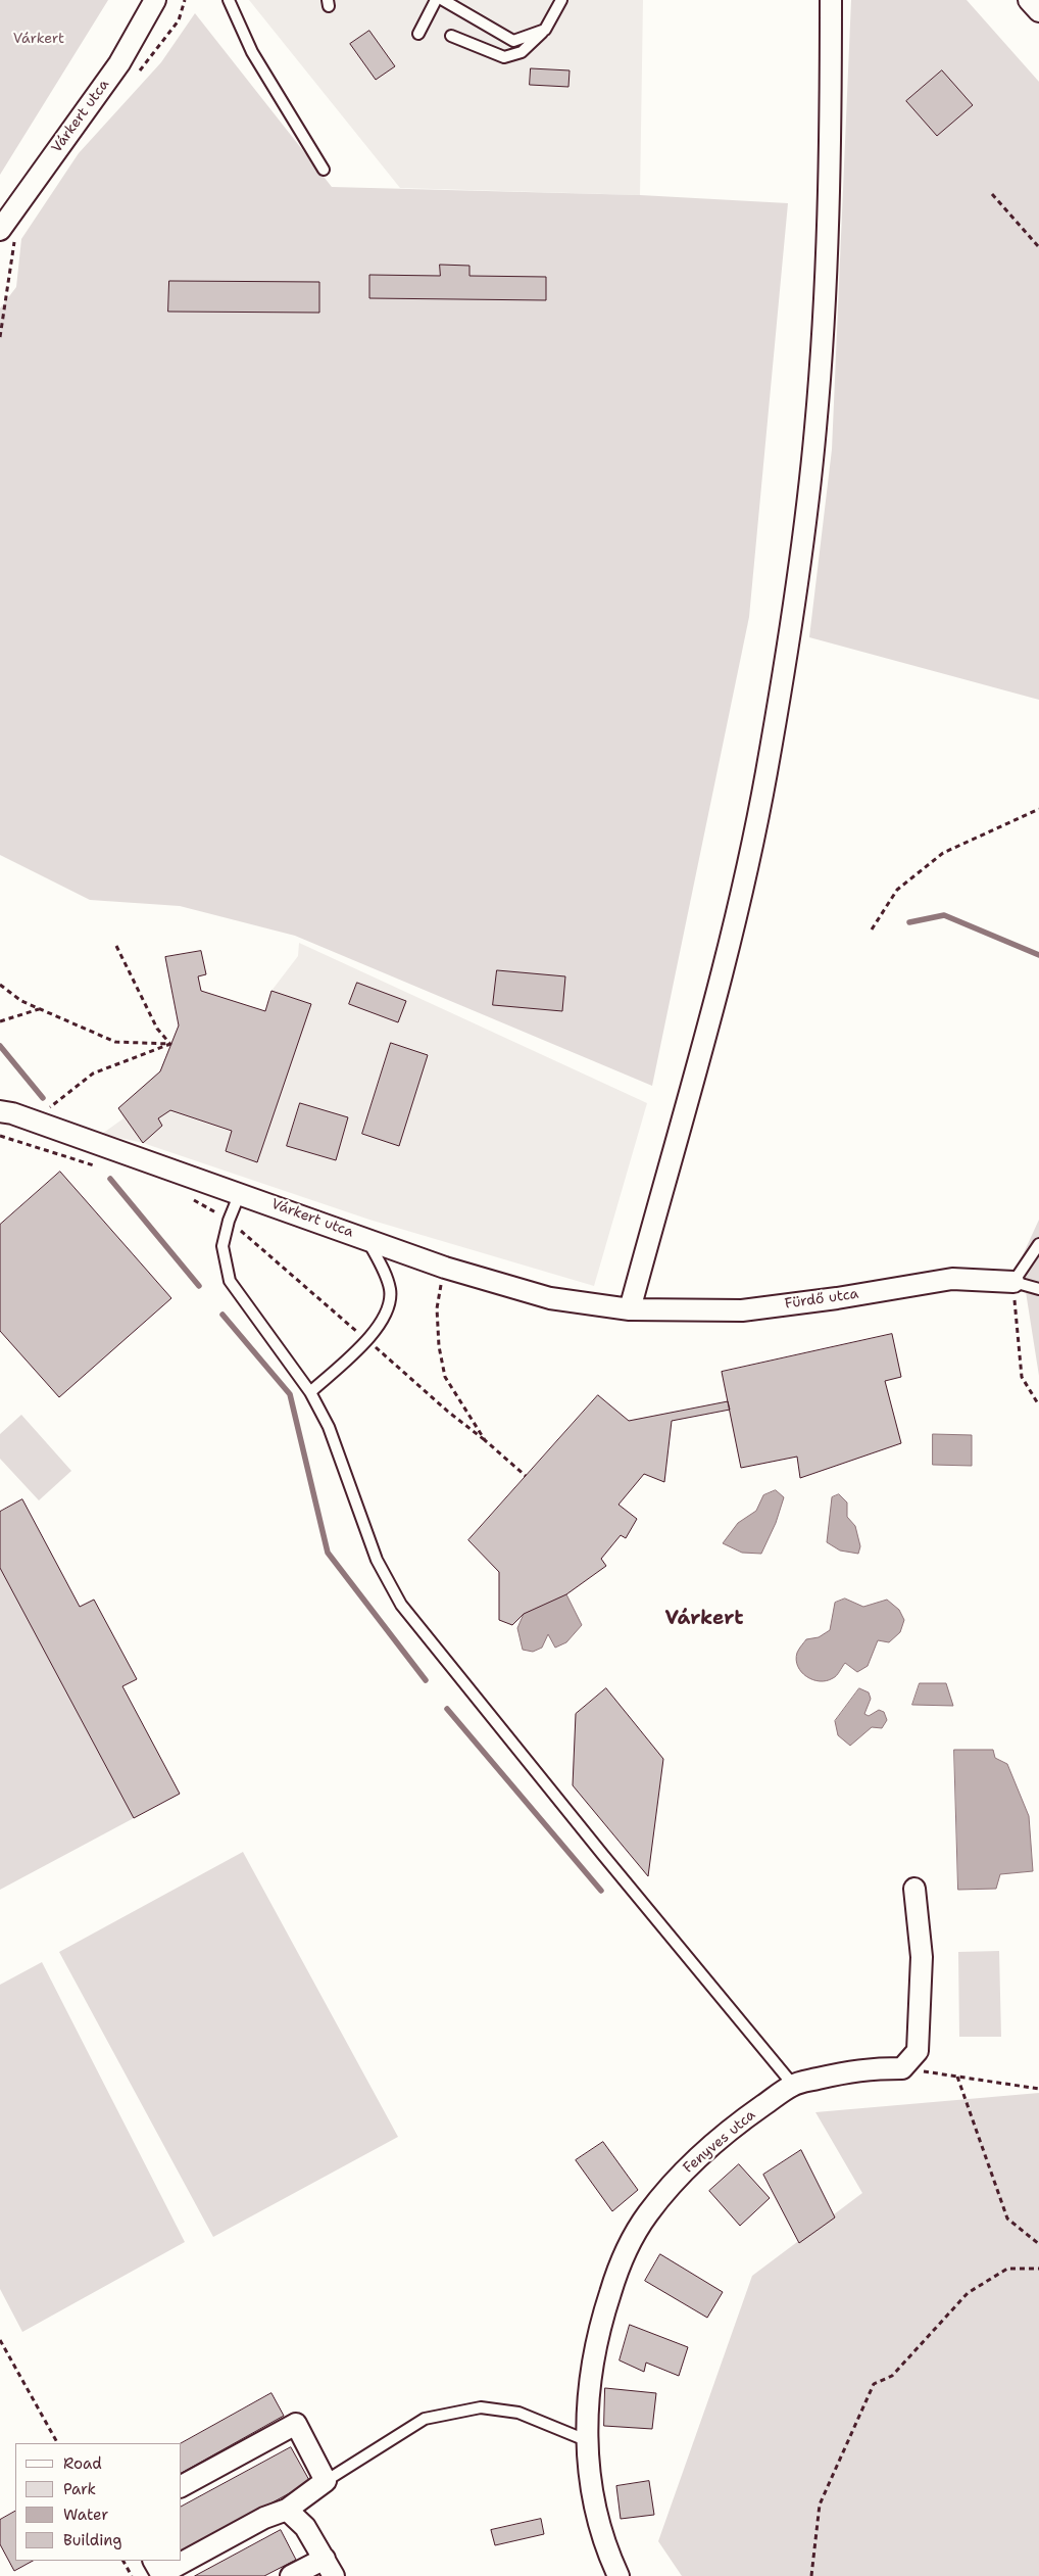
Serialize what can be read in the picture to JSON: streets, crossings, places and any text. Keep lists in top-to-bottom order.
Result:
{
  "streets": {
    "street": ["Várkert utca", "Fürdő utca", "Fenyves utca"]
  },
  "crossings": [
    ["Várkert utca", "Fürdő utca"]
  ],
  "districts": ["Várkert"],
  "parks": ["Várkert"],
  "legend": [
    "Road",
    "Park",
    "Water",
    "Building"
  ]
}
